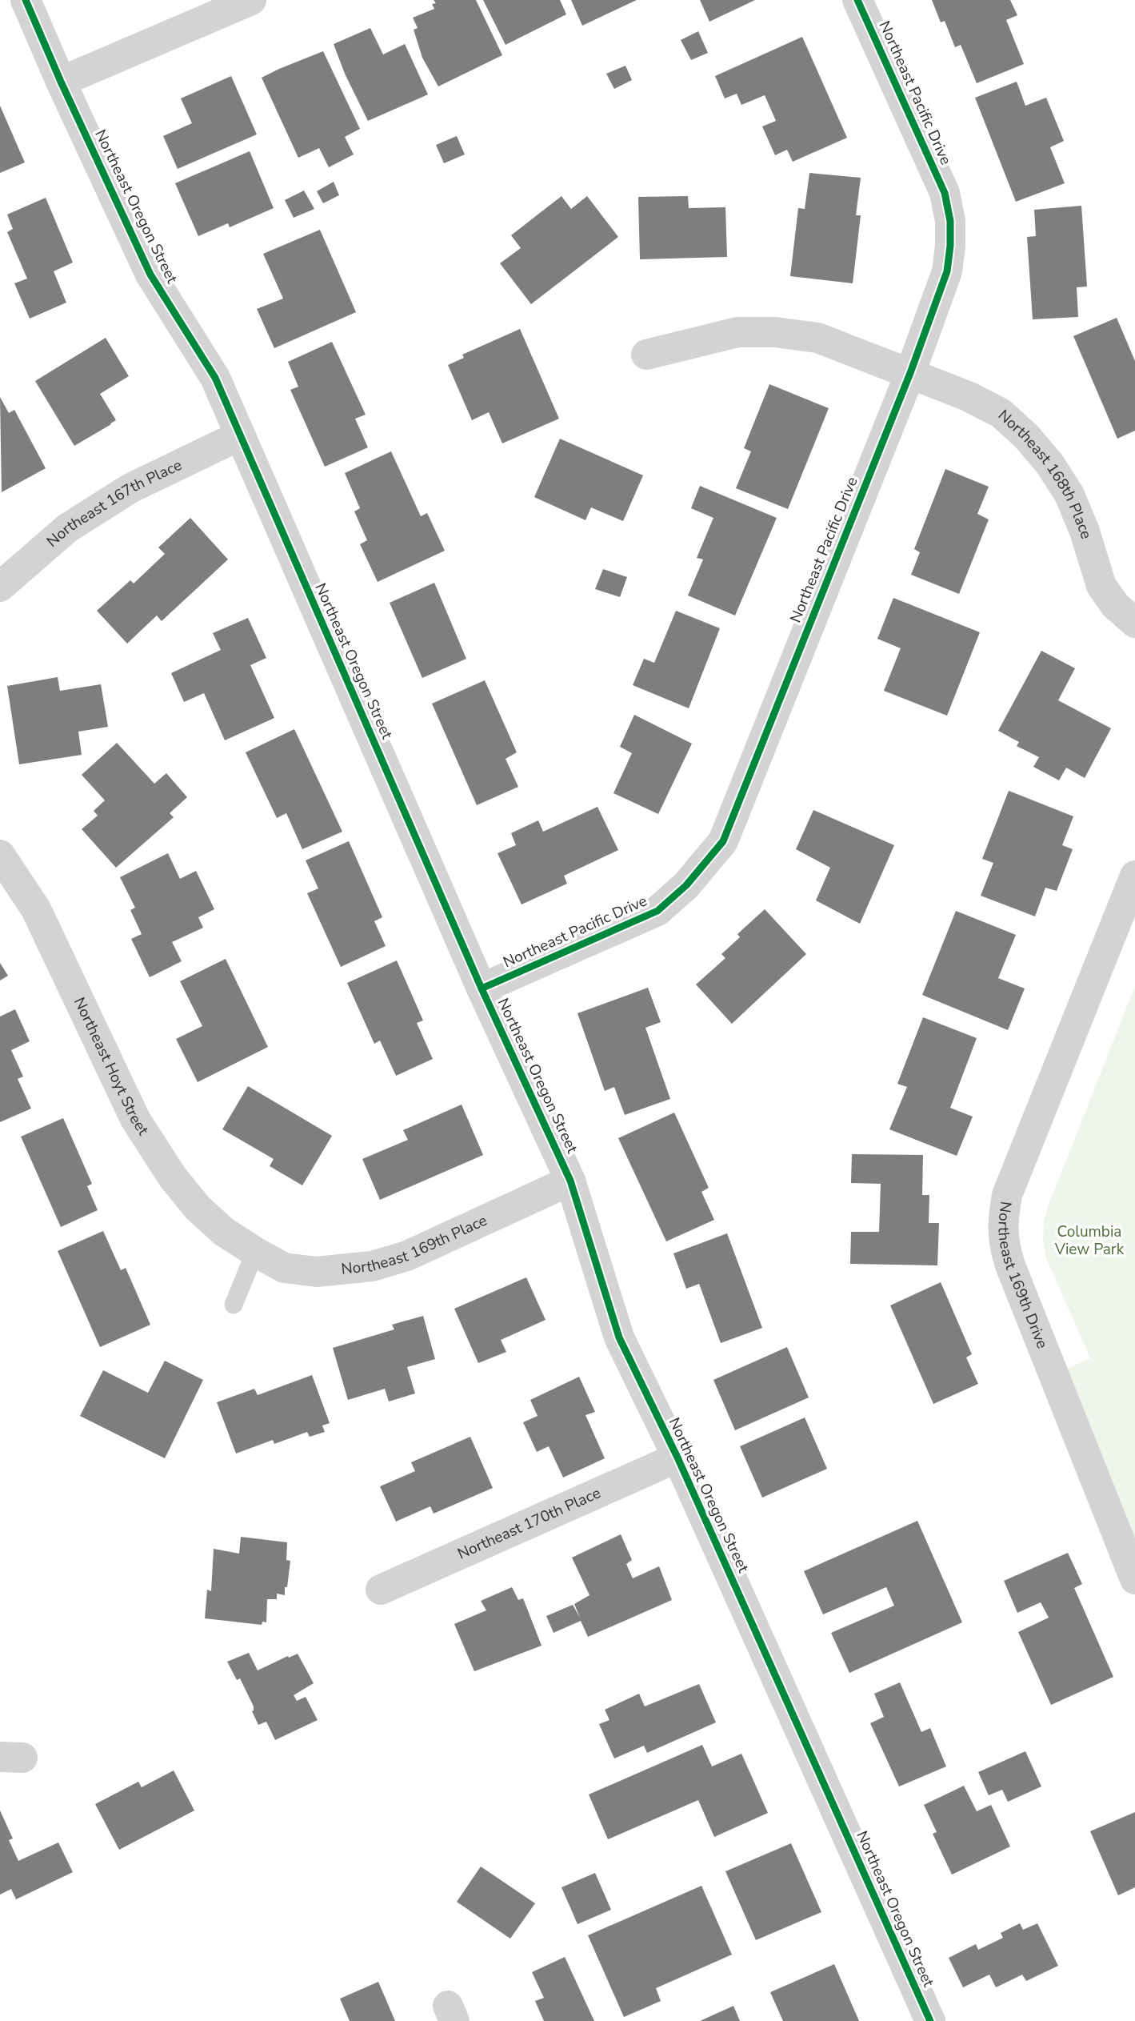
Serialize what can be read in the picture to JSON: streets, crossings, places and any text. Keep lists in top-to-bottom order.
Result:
{
  "streets": {
    "street": [
      "Northeast Pacific Drive",
      "Northeast Oregon Street",
      "Northeast 168th Place",
      "Northeast 167th Place",
      "Northeast Hoyt Street",
      "Northeast 169th Place",
      "Northeast 169th Drive",
      "Northeast 170th Place"
    ]
  },
  "crossings": [
    ["Northeast Pacific Drive", "Northeast Oregon Street"],
    ["Northeast Pacific Drive", "Northeast 168th Place"],
    ["Northeast Oregon Street", "Northeast 167th Place"],
    ["Northeast Oregon Street", "Northeast 169th Place"],
    ["Northeast Oregon Street", "Northeast 170th Place"],
    ["Northeast Hoyt Street", "Northeast 169th Place"]
  ],
  "parks": ["Columbia View Park"]
}
